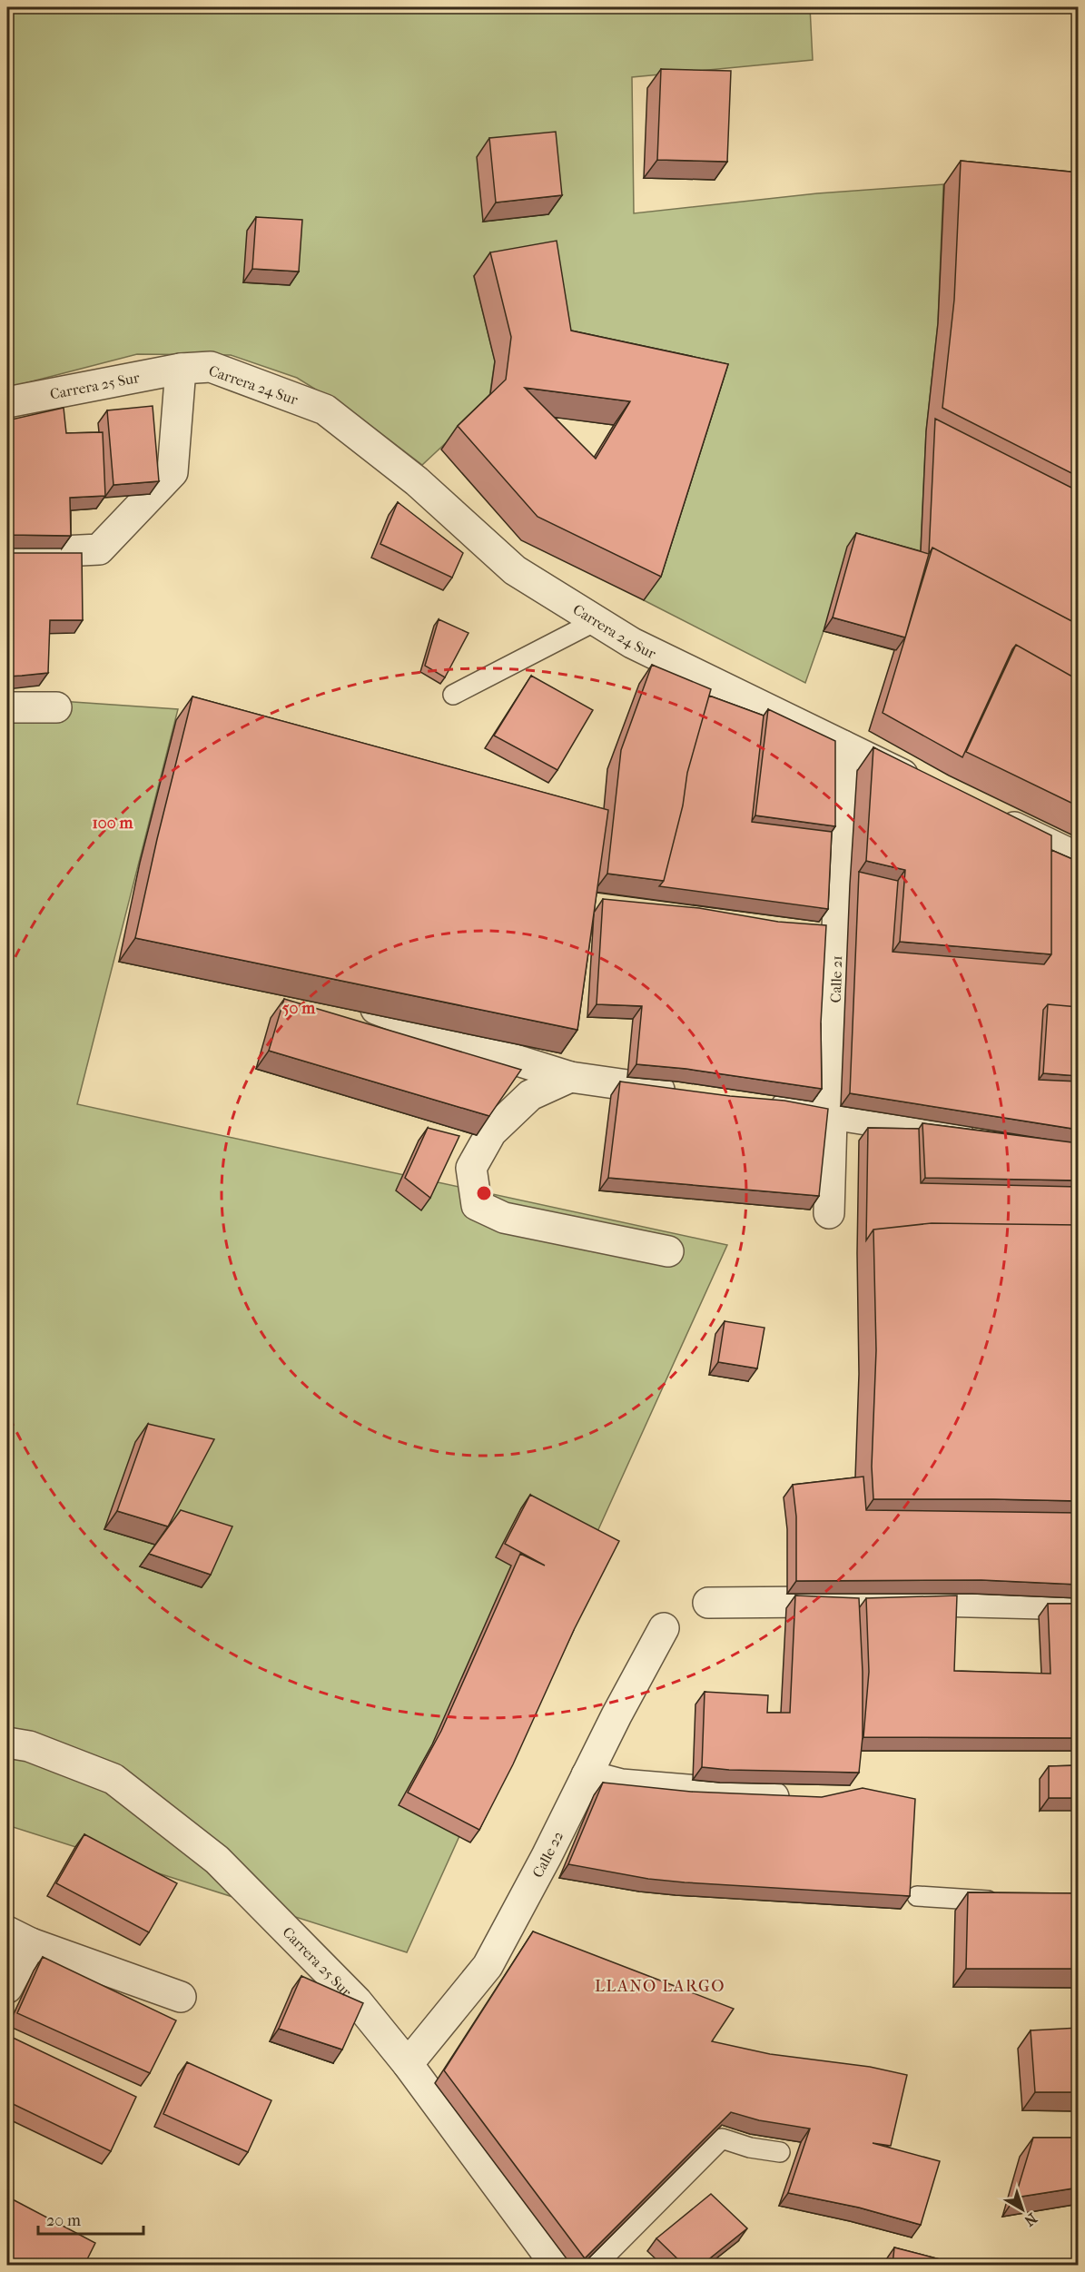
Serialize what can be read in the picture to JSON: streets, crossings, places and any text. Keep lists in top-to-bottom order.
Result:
{
  "streets": {
    "street": [
      "Carrera 24 Sur",
      "Carrera 25 Sur",
      "Calle 21",
      "Calle 22"
    ]
  },
  "crossings": [
    ["Carrera 24 Sur", "Carrera 25 Sur"],
    ["Carrera 24 Sur", "Calle 21"],
    ["Carrera 25 Sur", "Calle 22"]
  ],
  "districts": ["LLANO LARGO"],
  "scale_bar": "20 m",
  "north": "bottom right",
  "rings": ["100 m", "50 m"]
}
